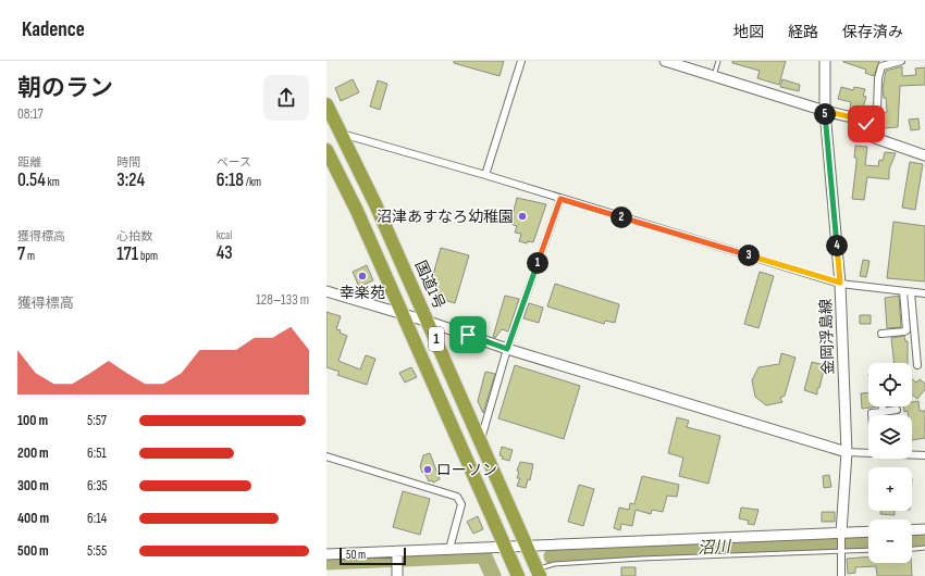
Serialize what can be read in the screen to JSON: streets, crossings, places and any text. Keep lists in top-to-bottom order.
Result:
{
  "streets": {
    "highway": ["国道1号", "1"],
    "street": ["金岡浮島線"]
  },
  "water": ["沼川"],
  "places": ["沼津あすなろ幼稚園", "幸楽苑", "ローソン"],
  "scale_bar": "50 m",
  "page": {
    "header": "Kadence",
    "nav": ["地図", "経路", "保存済み"],
    "heading": ["朝のラン", "08:17"],
    "pins": [
      "5",
      "2",
      "4",
      "3",
      "1"
    ],
    "stats": [
      ["距離", "0.54 km"],
      ["時間", "3:24"],
      ["ペース", "6:18 /km"],
      ["獲得標高", "7 m"],
      ["心拍数", "171 bpm"],
      ["kcal", "43"]
    ],
    "chart": ["獲得標高", "128–133 m"],
    "map_buttons": ["+", "−"],
    "list": [
      {
        "name": "100 m",
        "note": "5:57"
      },
      {
        "name": "200 m",
        "note": "6:51"
      },
      {
        "name": "300 m",
        "note": "6:35"
      },
      {
        "name": "400 m",
        "note": "6:14"
      },
      {
        "name": "500 m",
        "note": "5:55"
      }
    ],
    "scale": "50 m"
  }
}
